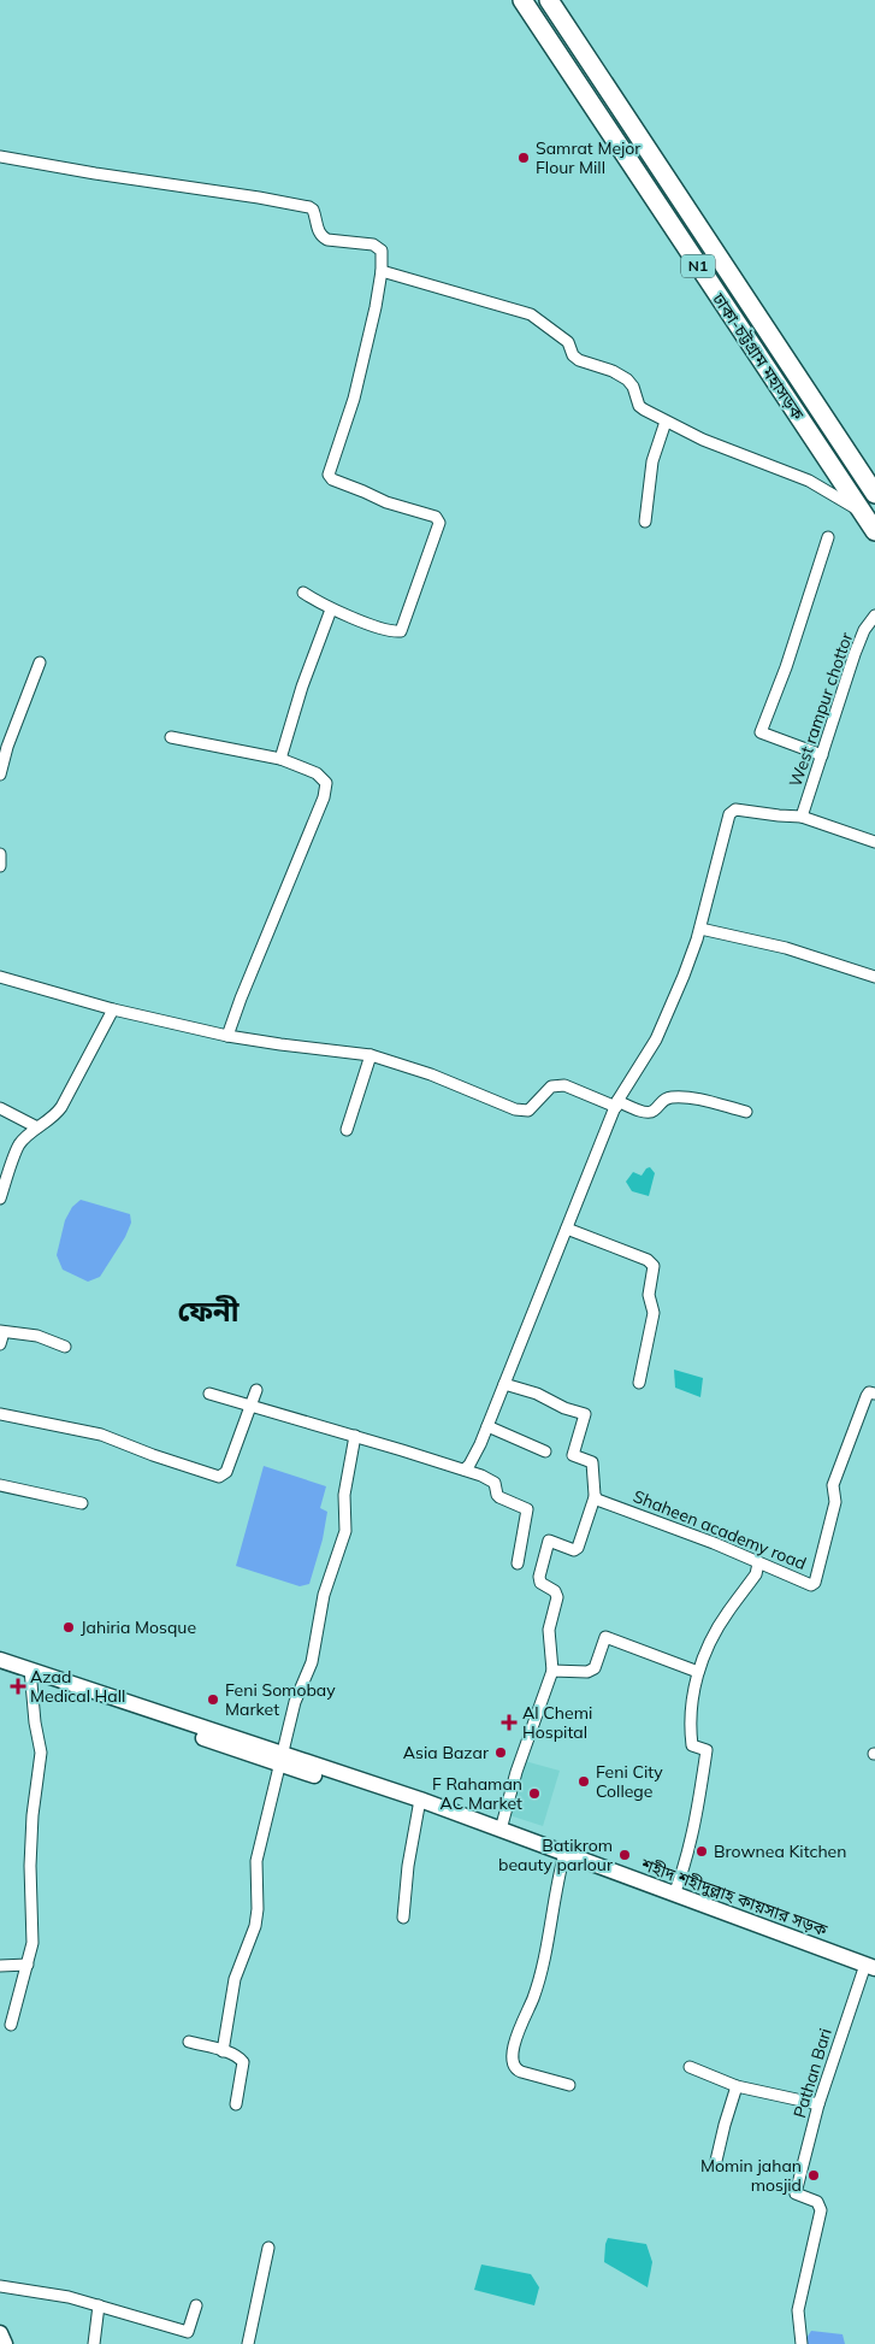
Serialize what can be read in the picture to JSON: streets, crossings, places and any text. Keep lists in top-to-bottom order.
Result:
{
  "streets": {
    "highway": ["N1", "ঢাকা-চট্টগ্রাম মহাসড়ক"],
    "main road": ["শহীদ শহীদুল্লাহ কায়সার সড়ক"],
    "street": ["West rampur chottor", "Shaheen academy road", "Pathan Bari"]
  },
  "crossings": [
    ["শহীদ শহীদুল্লাহ কায়সার সড়ক", "Pathan Bari"]
  ],
  "districts": ["ফেনী"],
  "places": {
    "other": [
      "Samrat Mejor Flour Mill",
      "Jahiria Mosque",
      "Feni Somobay Market",
      "Asia Bazar",
      "Feni City College",
      "F Rahaman AC Market",
      "Brownea Kitchen",
      "Batikrom beauty parlour",
      "Momin jahan mosjid"
    ],
    "health": ["Azad Medical Hall", "Al Chemi Hospital"]
  }
}
